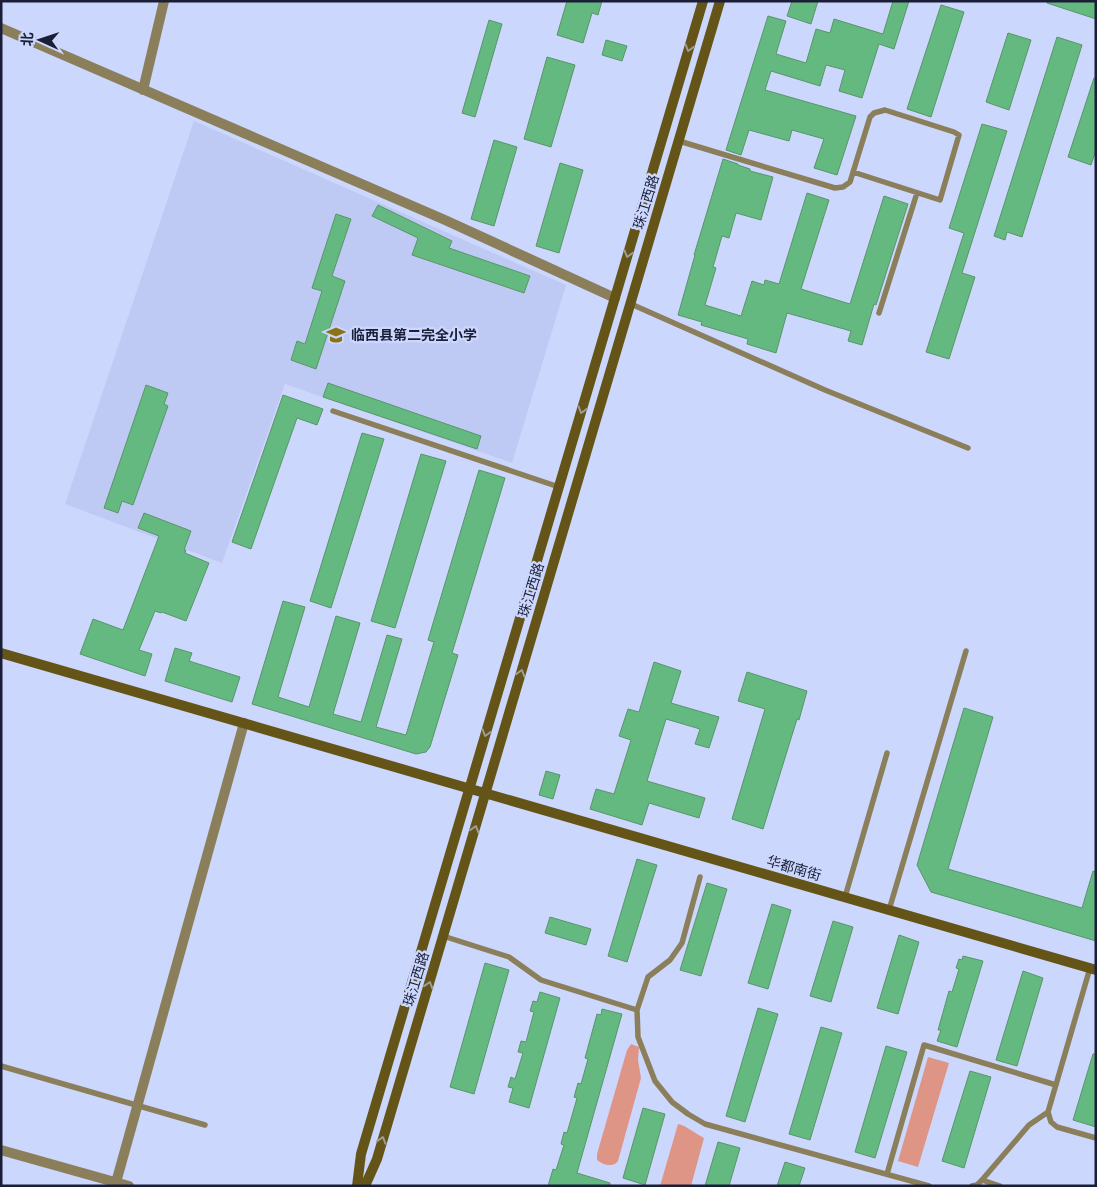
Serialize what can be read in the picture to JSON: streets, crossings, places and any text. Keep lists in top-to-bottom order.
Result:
{
  "streets": {
    "main road": ["珠江西路", "华都南街"]
  },
  "crossings": [
    ["珠江西路", "华都南街"]
  ],
  "places": {
    "school or university": ["临西县第二完全小学"]
  },
  "north": "left"
}
